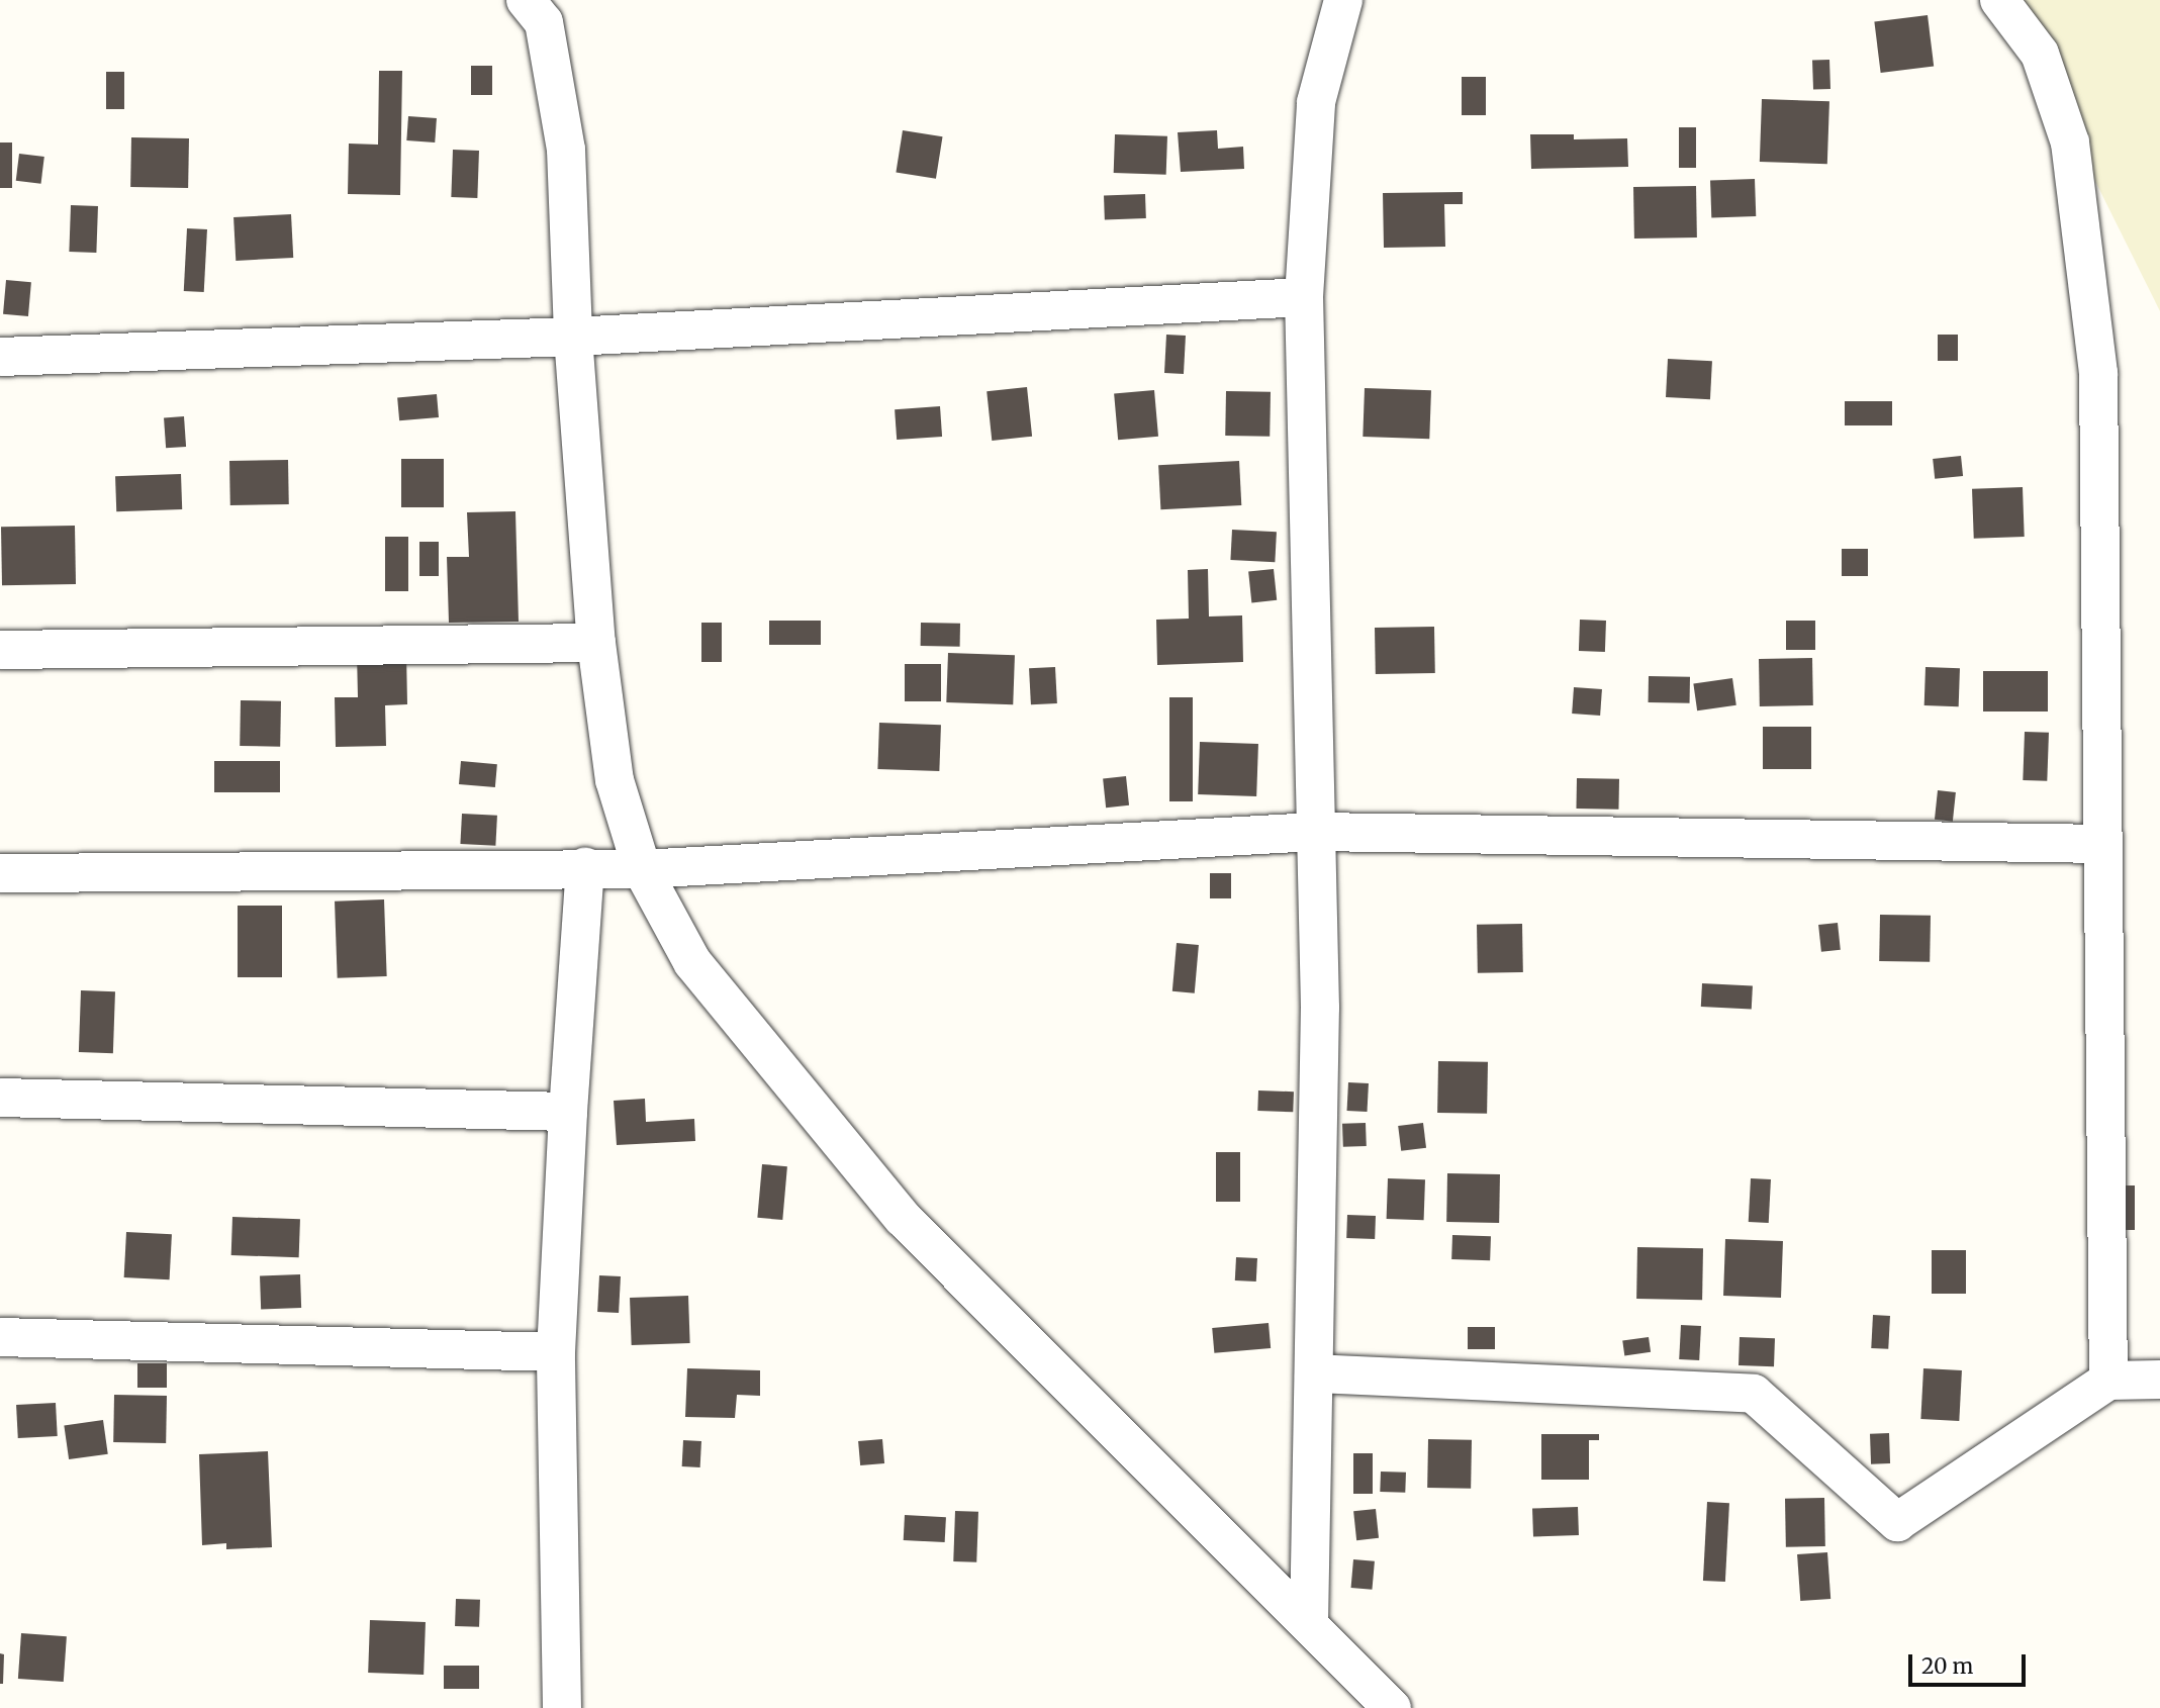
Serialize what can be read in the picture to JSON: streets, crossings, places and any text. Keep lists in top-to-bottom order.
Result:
{
  "scale_bar": "20 m"
}
